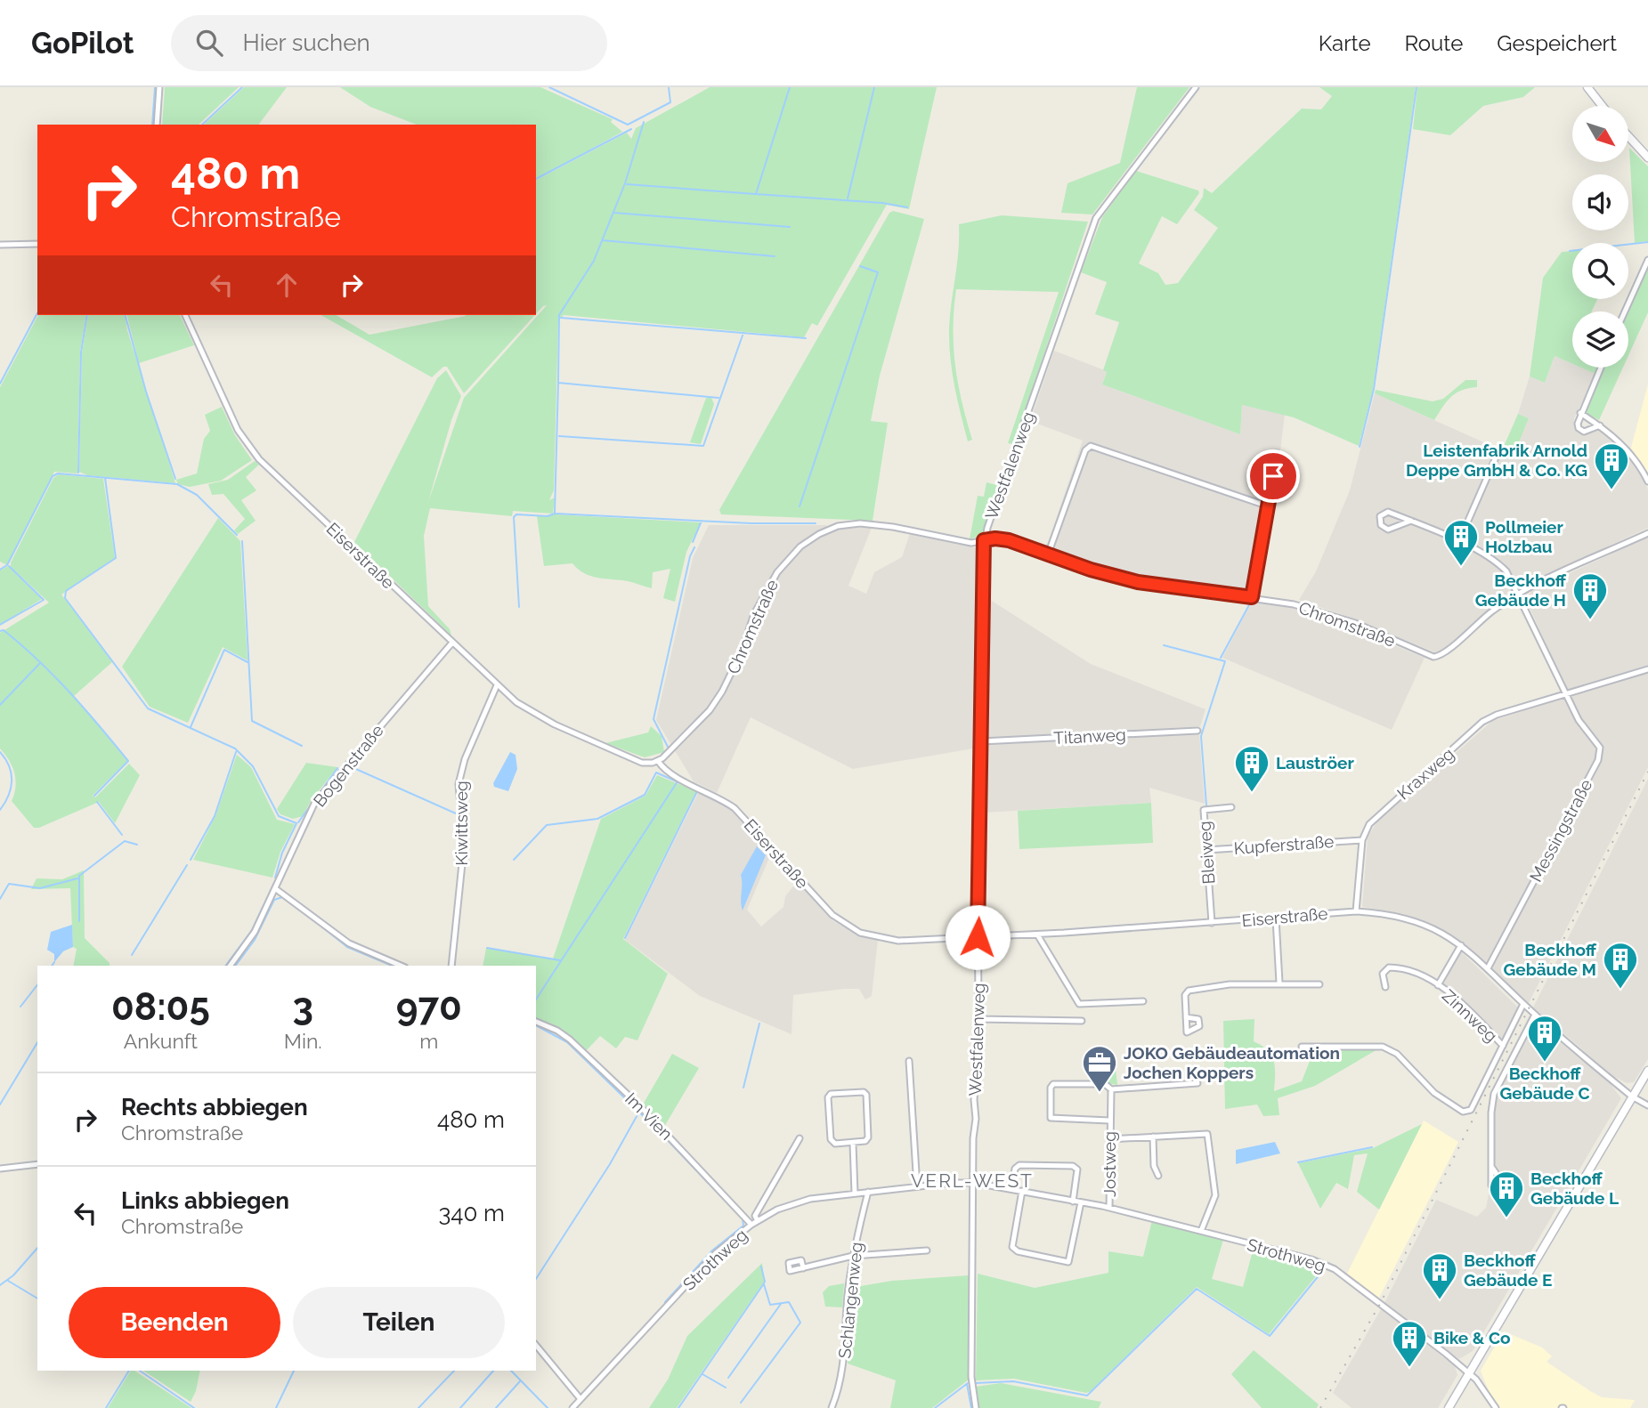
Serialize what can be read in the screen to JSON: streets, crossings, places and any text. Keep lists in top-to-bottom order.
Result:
{
  "streets": {
    "street": [
      "Westfalenweg",
      "Eiserstraße",
      "Chromstraße",
      "Titanweg",
      "Bogenstraße",
      "Kraxweg",
      "Kiwittsweg",
      "Messingstraße",
      "Kupferstraße",
      "Bleiweg",
      "Zinnweg",
      "Im Vien",
      "Jostweg",
      "Strothweg",
      "Schlangenweg"
    ]
  },
  "crossings": [
    ["Westfalenweg", "Eiserstraße"],
    ["Westfalenweg", "Chromstraße"],
    ["Westfalenweg", "Titanweg"],
    ["Westfalenweg", "Strothweg"],
    ["Eiserstraße", "Chromstraße"],
    ["Eiserstraße", "Bogenstraße"],
    ["Eiserstraße", "Kraxweg"],
    ["Eiserstraße", "Kiwittsweg"],
    ["Eiserstraße", "Messingstraße"],
    ["Eiserstraße", "Bleiweg"],
    ["Eiserstraße", "Zinnweg"],
    ["Chromstraße", "Messingstraße"],
    ["Kraxweg", "Messingstraße"],
    ["Kraxweg", "Kupferstraße"],
    ["Kupferstraße", "Bleiweg"],
    ["Im Vien", "Strothweg"],
    ["Jostweg", "Strothweg"],
    ["Strothweg", "Schlangenweg"]
  ],
  "districts": ["VERL-WEST"],
  "places": {
    "building": [
      "Leistenfabrik Arnold Deppe GmbH & Co. KG",
      "Pollmeier Holzbau",
      "Beckhoff Gebäude H",
      "Lauströer",
      "Beckhoff Gebäude M",
      "Beckhoff Gebäude C",
      "Beckhoff Gebäude L",
      "Beckhoff Gebäude E",
      "Bike & Co"
    ],
    "office": ["JOKO Gebäudeautomation Jochen Koppers"]
  },
  "north": "bottom right",
  "page": {
    "header": "GoPilot",
    "search": "Hier suchen",
    "nav": ["Karte", "Route", "Gespeichert"],
    "turn": ["480 m", "Chromstraße"],
    "eta": [
      "08:05",
      "Ankunft",
      "3",
      "Min.",
      "970",
      "m"
    ],
    "list": [
      {
        "name": "Rechts abbiegen",
        "note": "Chromstraße",
        "value": "480 m"
      },
      {
        "name": "Links abbiegen",
        "note": "Chromstraße",
        "value": "340 m"
      }
    ],
    "buttons": ["Beenden", "Teilen"]
  }
}
